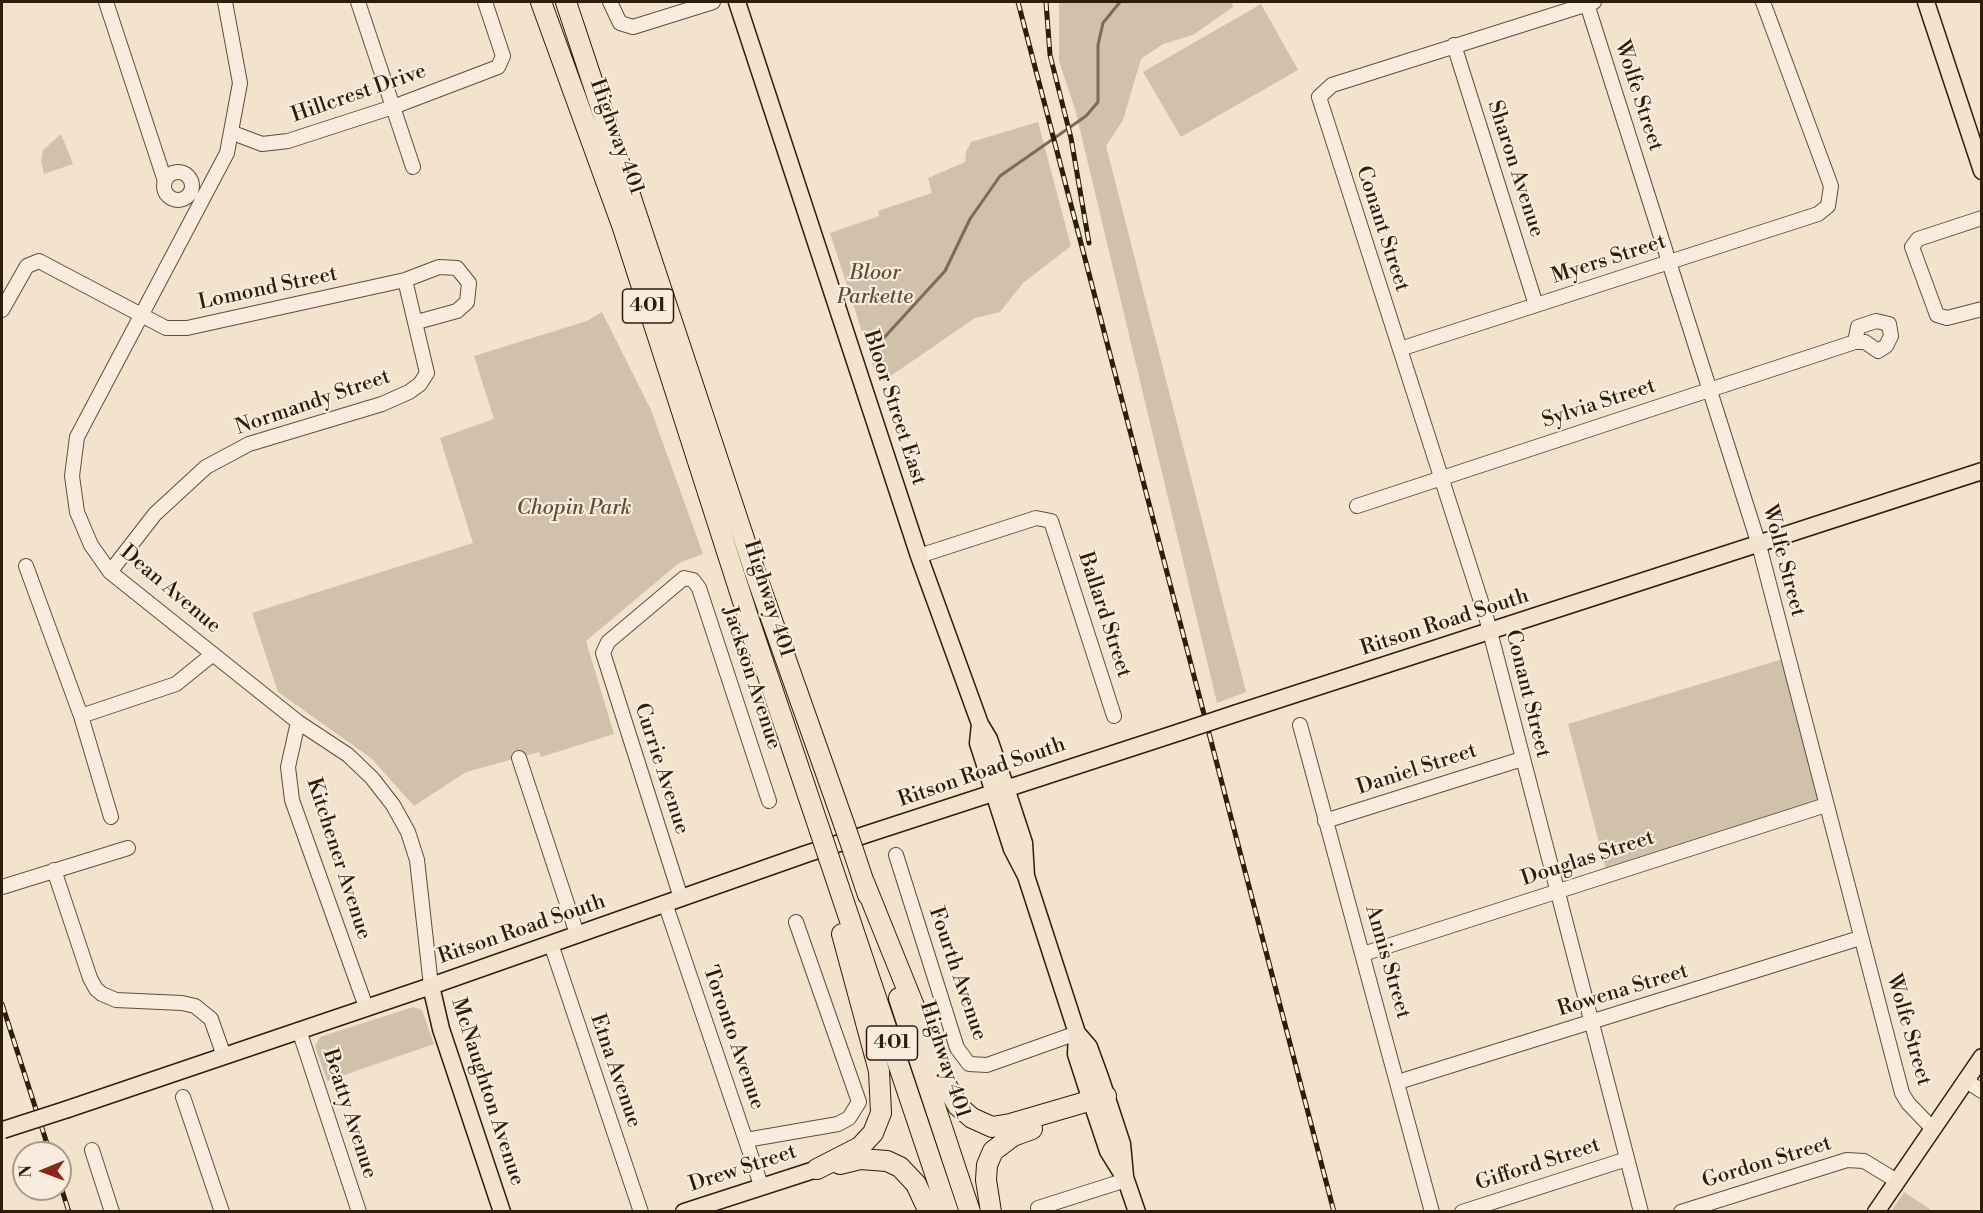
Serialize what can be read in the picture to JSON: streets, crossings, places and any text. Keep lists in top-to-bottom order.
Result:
{
  "streets": {
    "highway": ["Highway 401", "401"],
    "main road": [
      "Bloor Street East",
      "Ritson Road South",
      "McNaughton Avenue",
      "Drew Street"
    ],
    "street": [
      "Hillcrest Drive",
      "Wolfe Street",
      "Sharon Avenue",
      "Conant Street",
      "Myers Street",
      "Lomond Street",
      "Normandy Street",
      "Sylvia Street",
      "Dean Avenue",
      "Ballard Street",
      "Jackson Avenue",
      "Currie Avenue",
      "Daniel Street",
      "Kitchener Avenue",
      "Douglas Street",
      "Annis Street",
      "Fourth Avenue",
      "Rowena Street",
      "Toronto Avenue",
      "Etna Avenue",
      "Beatty Avenue",
      "Gordon Street",
      "Gifford Street"
    ]
  },
  "crossings": [
    ["Hillcrest Drive", "Dean Avenue"],
    ["Wolfe Street", "Myers Street"],
    ["Wolfe Street", "Sylvia Street"],
    ["Wolfe Street", "Ritson Road South"],
    ["Wolfe Street", "Douglas Street"],
    ["Wolfe Street", "Rowena Street"],
    ["Sharon Avenue", "Conant Street"],
    ["Sharon Avenue", "Myers Street"],
    ["Conant Street", "Myers Street"],
    ["Conant Street", "Sylvia Street"],
    ["Conant Street", "Ritson Road South"],
    ["Conant Street", "Daniel Street"],
    ["Conant Street", "Douglas Street"],
    ["Conant Street", "Rowena Street"],
    ["Conant Street", "Gifford Street"],
    ["Lomond Street", "Normandy Street"],
    ["Lomond Street", "Dean Avenue"],
    ["Normandy Street", "Dean Avenue"],
    ["Bloor Street East", "Ballard Street"],
    ["Bloor Street East", "Ritson Road South"],
    ["Bloor Street East", "Fourth Avenue"],
    ["Dean Avenue", "Ritson Road South"],
    ["Dean Avenue", "Kitchener Avenue"],
    ["Dean Avenue", "McNaughton Avenue"],
    ["Ritson Road South", "Currie Avenue"],
    ["Ritson Road South", "Kitchener Avenue"],
    ["Ritson Road South", "Toronto Avenue"],
    ["Ritson Road South", "Etna Avenue"],
    ["Ritson Road South", "McNaughton Avenue"],
    ["Ritson Road South", "Beatty Avenue"],
    ["Jackson Avenue", "Currie Avenue"],
    ["Currie Avenue", "Toronto Avenue"],
    ["Daniel Street", "Annis Street"],
    ["Douglas Street", "Annis Street"],
    ["Annis Street", "Rowena Street"],
    ["Toronto Avenue", "Drew Street"]
  ],
  "parks": ["Bloor Parkette", "Chopin Park"],
  "north": "left"
}
